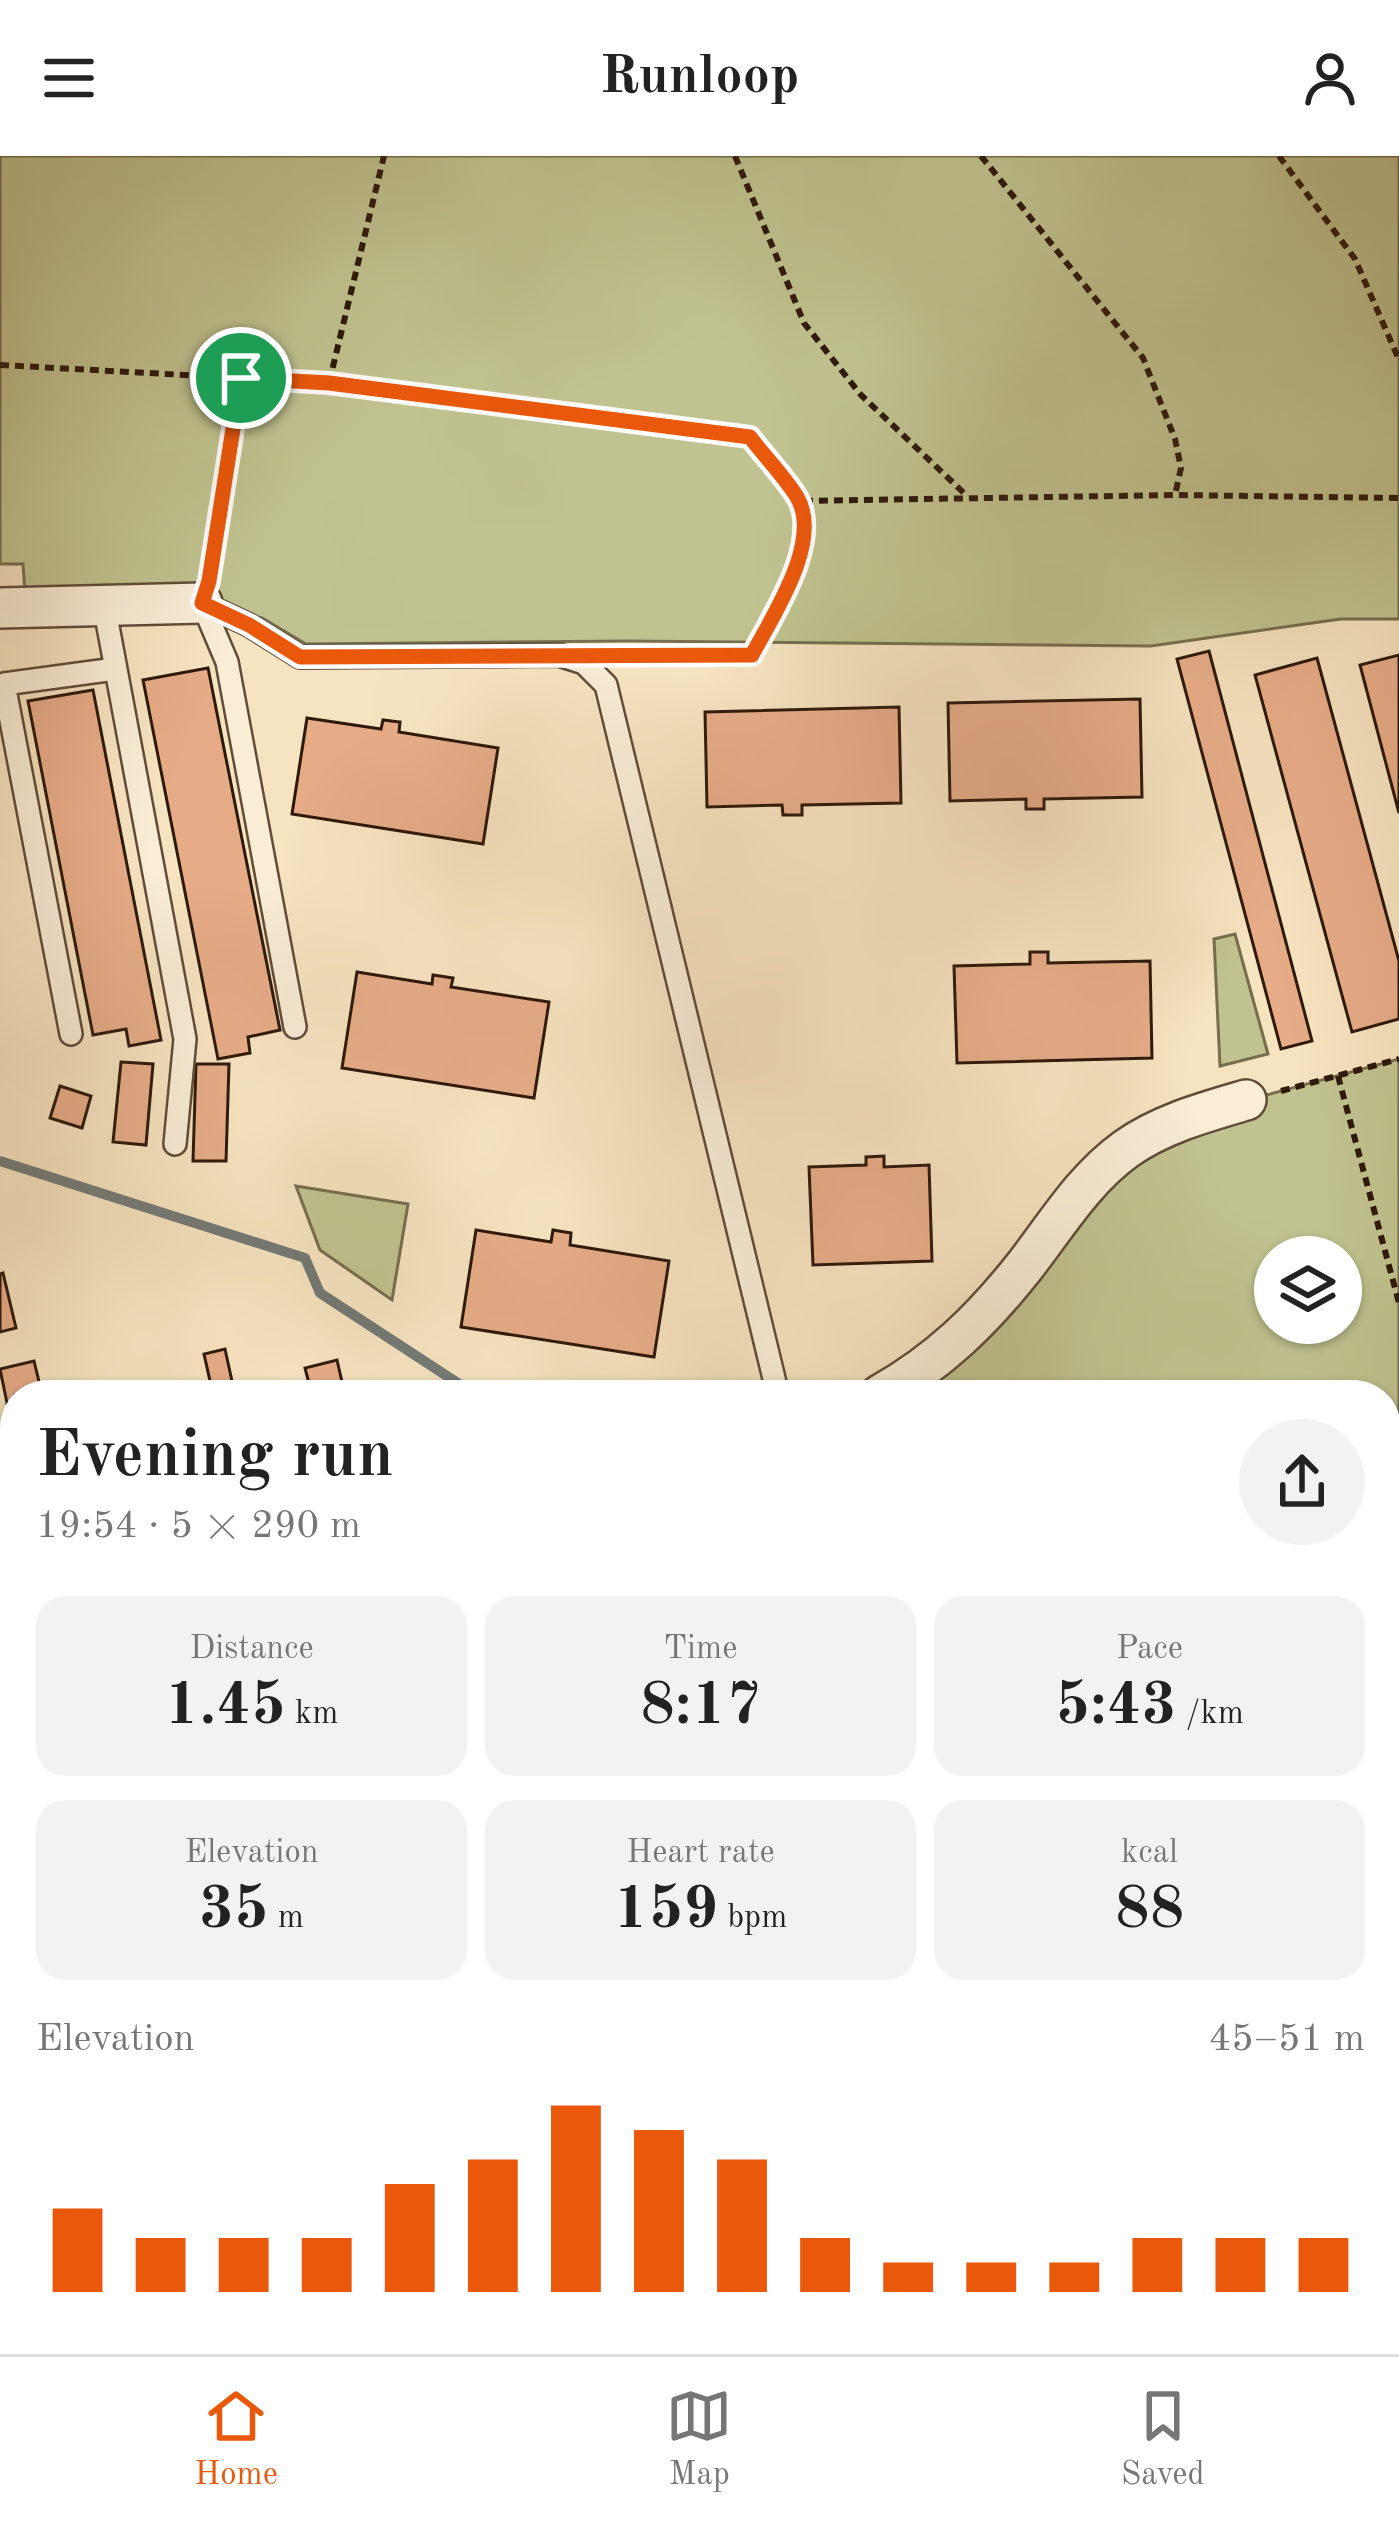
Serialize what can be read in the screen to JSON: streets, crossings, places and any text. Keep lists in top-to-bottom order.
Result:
{
  "page": {
    "header": "Runloop",
    "heading": ["Evening run", "19:54 · 5 × 290 m"],
    "stats": [
      ["Distance", "1.45 km"],
      ["Time", "8:17"],
      ["Pace", "5:43 /km"],
      ["Elevation", "35 m"],
      ["Heart rate", "159 bpm"],
      ["kcal", "88"]
    ],
    "chart": ["Elevation", "45–51 m"],
    "tabs": ["Home", "Map", "Saved"]
  }
}
